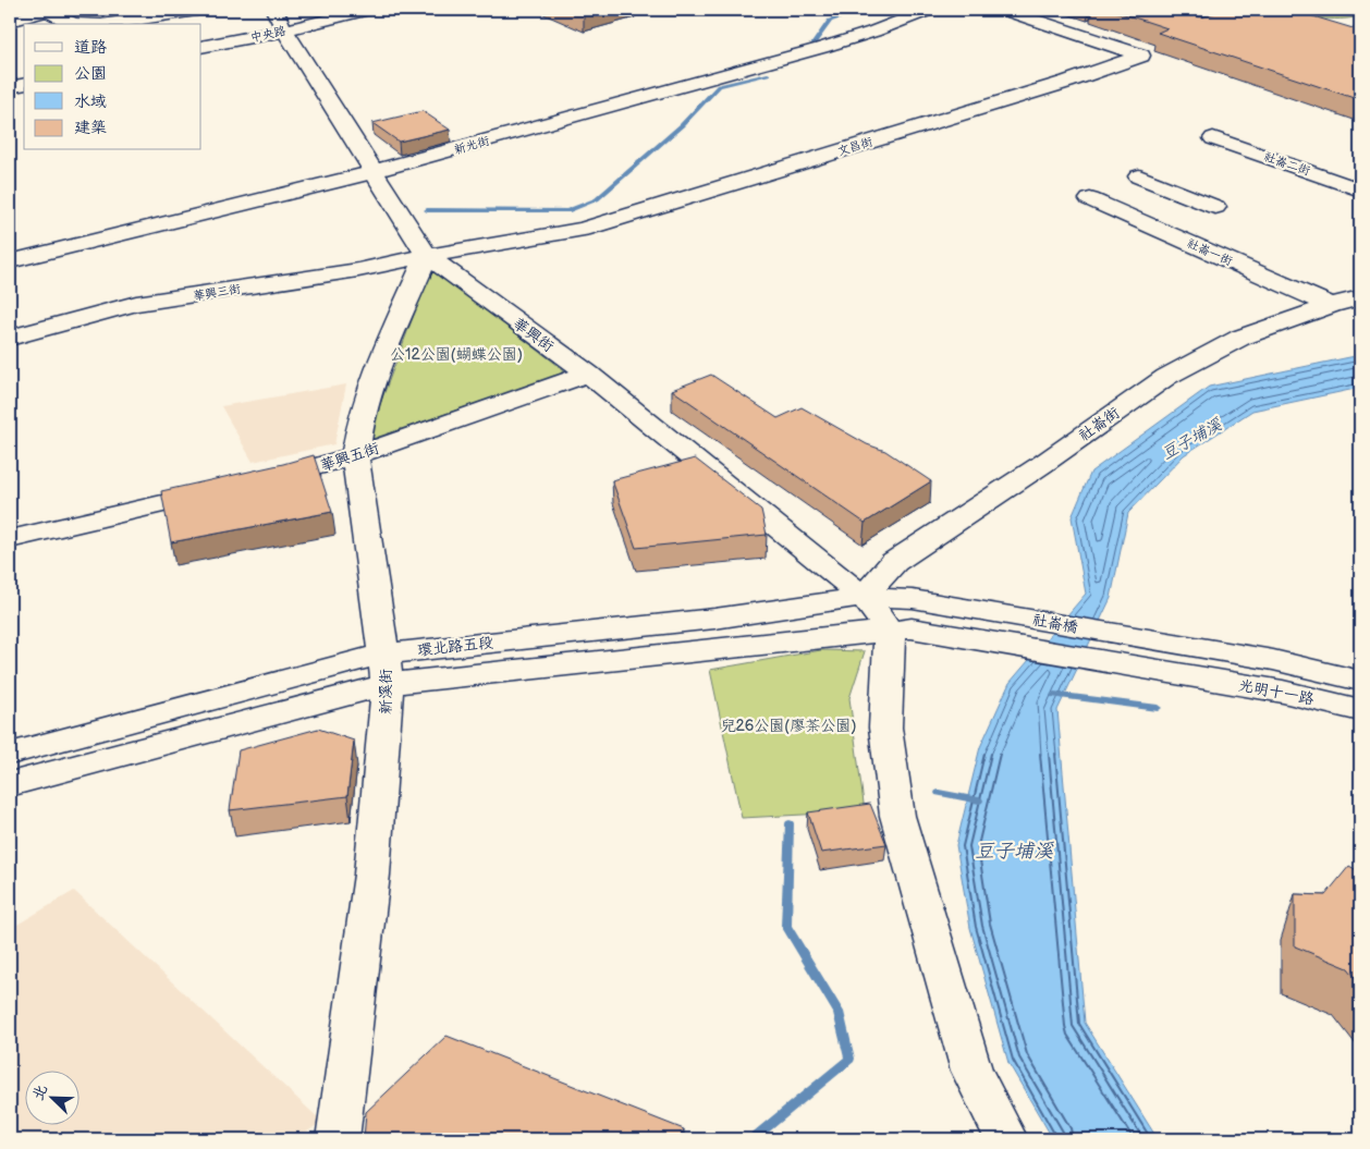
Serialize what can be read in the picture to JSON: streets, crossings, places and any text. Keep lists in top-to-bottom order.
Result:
{
  "streets": {
    "street": [
      "中央路",
      "新光街",
      "文昌街",
      "社崙二街",
      "社崙一街",
      "華興三街",
      "華興街",
      "社崙街",
      "華興五街",
      "社崙橋",
      "環北路五段",
      "新溪街",
      "光明十一路"
    ]
  },
  "crossings": [
    ["中央路", "華興街"],
    ["新光街", "華興街"],
    ["文昌街", "華興三街"],
    ["文昌街", "華興街"],
    ["文昌街", "新溪街"],
    ["社崙一街", "社崙街"],
    ["華興三街", "華興街"],
    ["華興三街", "新溪街"],
    ["華興街", "社崙街"],
    ["華興街", "華興五街"],
    ["華興街", "社崙橋"],
    ["華興街", "環北路五段"],
    ["華興街", "新溪街"],
    ["社崙街", "環北路五段"],
    ["華興五街", "新溪街"],
    ["社崙橋", "環北路五段"],
    ["社崙橋", "光明十一路"],
    ["環北路五段", "新溪街"]
  ],
  "water": ["豆子埔溪"],
  "parks": ["公12公園(蝴蝶公園)", "兒26公園(廖茶公園)"],
  "legend": [
    "道路",
    "公園",
    "水域",
    "建築"
  ],
  "north": "top left"
}
